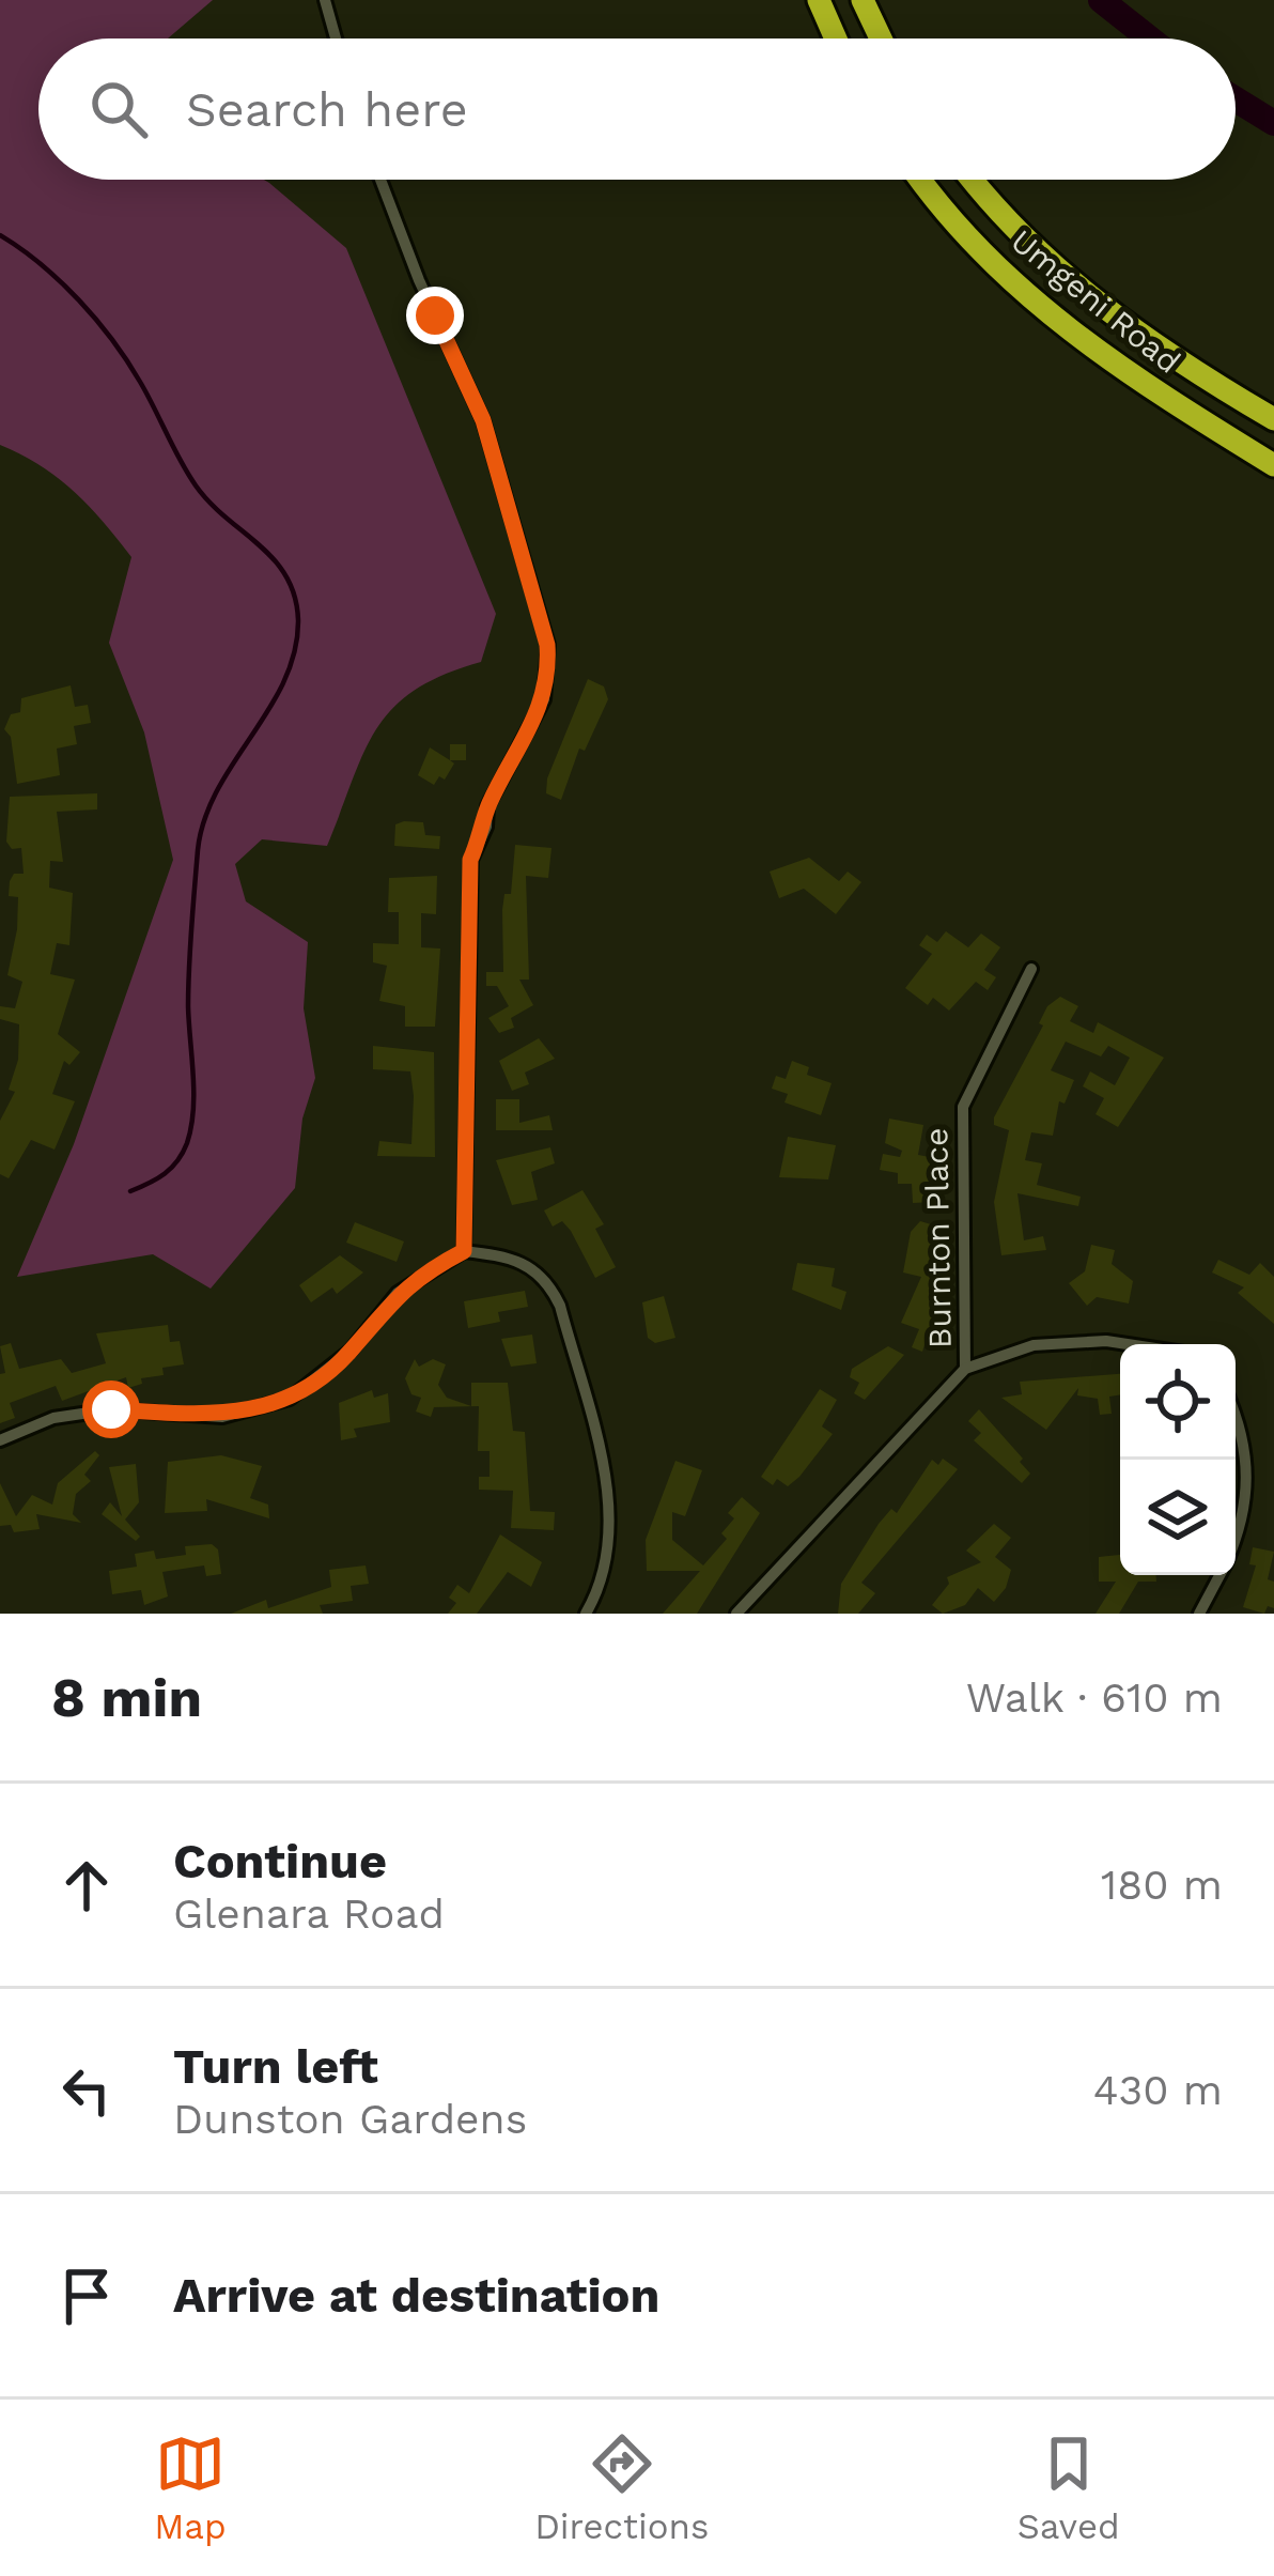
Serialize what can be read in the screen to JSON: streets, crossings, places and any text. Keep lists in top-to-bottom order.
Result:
{
  "streets": {
    "highway": ["Umgeni Road"],
    "street": ["Burnton Place"]
  },
  "page": {
    "search": "Search here",
    "heading": ["8 min", "Walk · 610 m"],
    "list": [
      ["Continue", "Glenara Road", "180 m"],
      ["Turn left", "Dunston Gardens", "430 m"],
      "Arrive at destination"
    ],
    "nav": ["Map", "Directions", "Saved"]
  }
}
